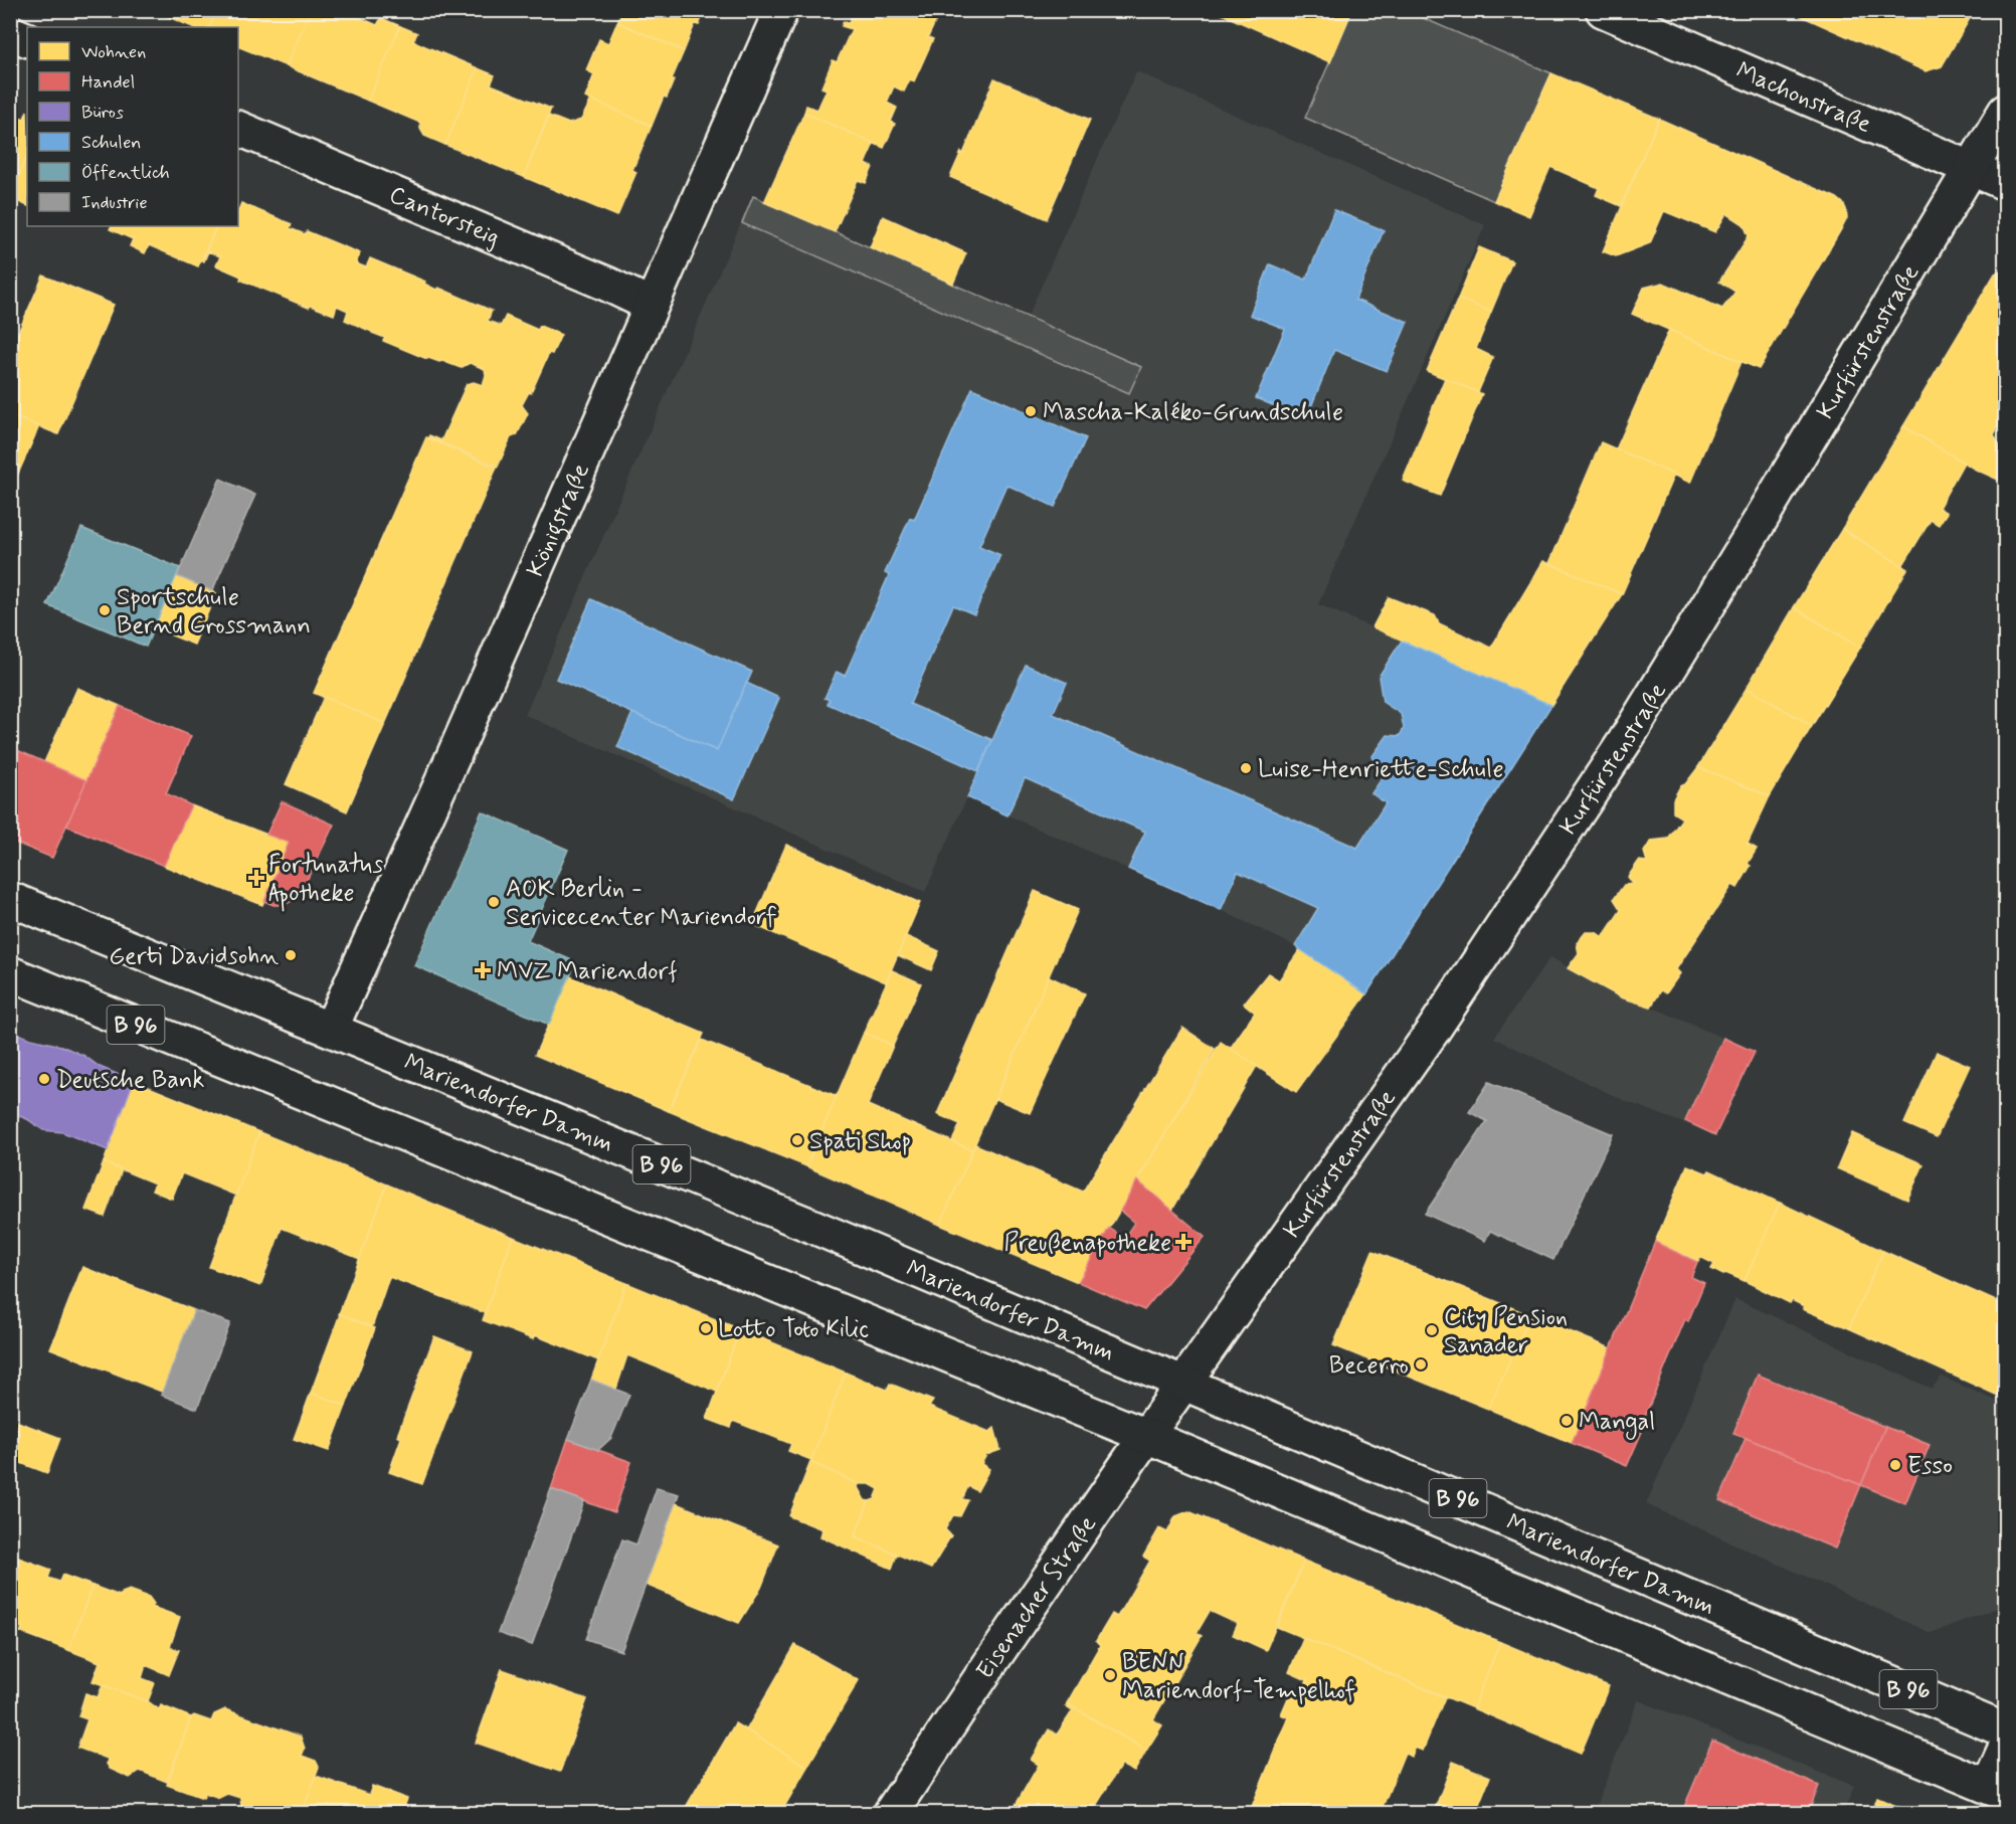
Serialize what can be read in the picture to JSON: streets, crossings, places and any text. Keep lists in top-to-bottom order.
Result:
{
  "streets": {
    "main road": [
      "Machonstraße",
      "Cantorsteig",
      "Kurfürstenstraße",
      "Königstraße",
      "B 96",
      "Mariendorfer Damm",
      "Eisenacher Straße"
    ]
  },
  "crossings": [
    ["Machonstraße", "Kurfürstenstraße"],
    ["Cantorsteig", "Königstraße"],
    ["Kurfürstenstraße", "Mariendorfer Damm"],
    ["Kurfürstenstraße", "Eisenacher Straße"],
    ["Königstraße", "Mariendorfer Damm"],
    ["B 96", "Eisenacher Straße"],
    ["Mariendorfer Damm", "Eisenacher Straße"]
  ],
  "places": {
    "other": [
      "Mascha-Kaléko-Grundschule",
      "Sportschule Bernd Grossmann",
      "Luise-Henriette-Schule",
      "AOK Berlin - Servicecenter Mariendorf",
      "Gerti Davidsohn",
      "Deutsche Bank",
      "Spati Shop",
      "Lotto Toto Kilic",
      "City Pension Sanader",
      "Becerro",
      "Mangal",
      "Esso",
      "BENN Mariendorf-Tempelhof"
    ],
    "health": ["Fortunatus Apotheke", "MVZ Mariendorf", "Preußenapotheke"]
  },
  "legend": [
    "Wohnen",
    "Handel",
    "Büros",
    "Schulen",
    "Öffentlich",
    "Industrie"
  ]
}
